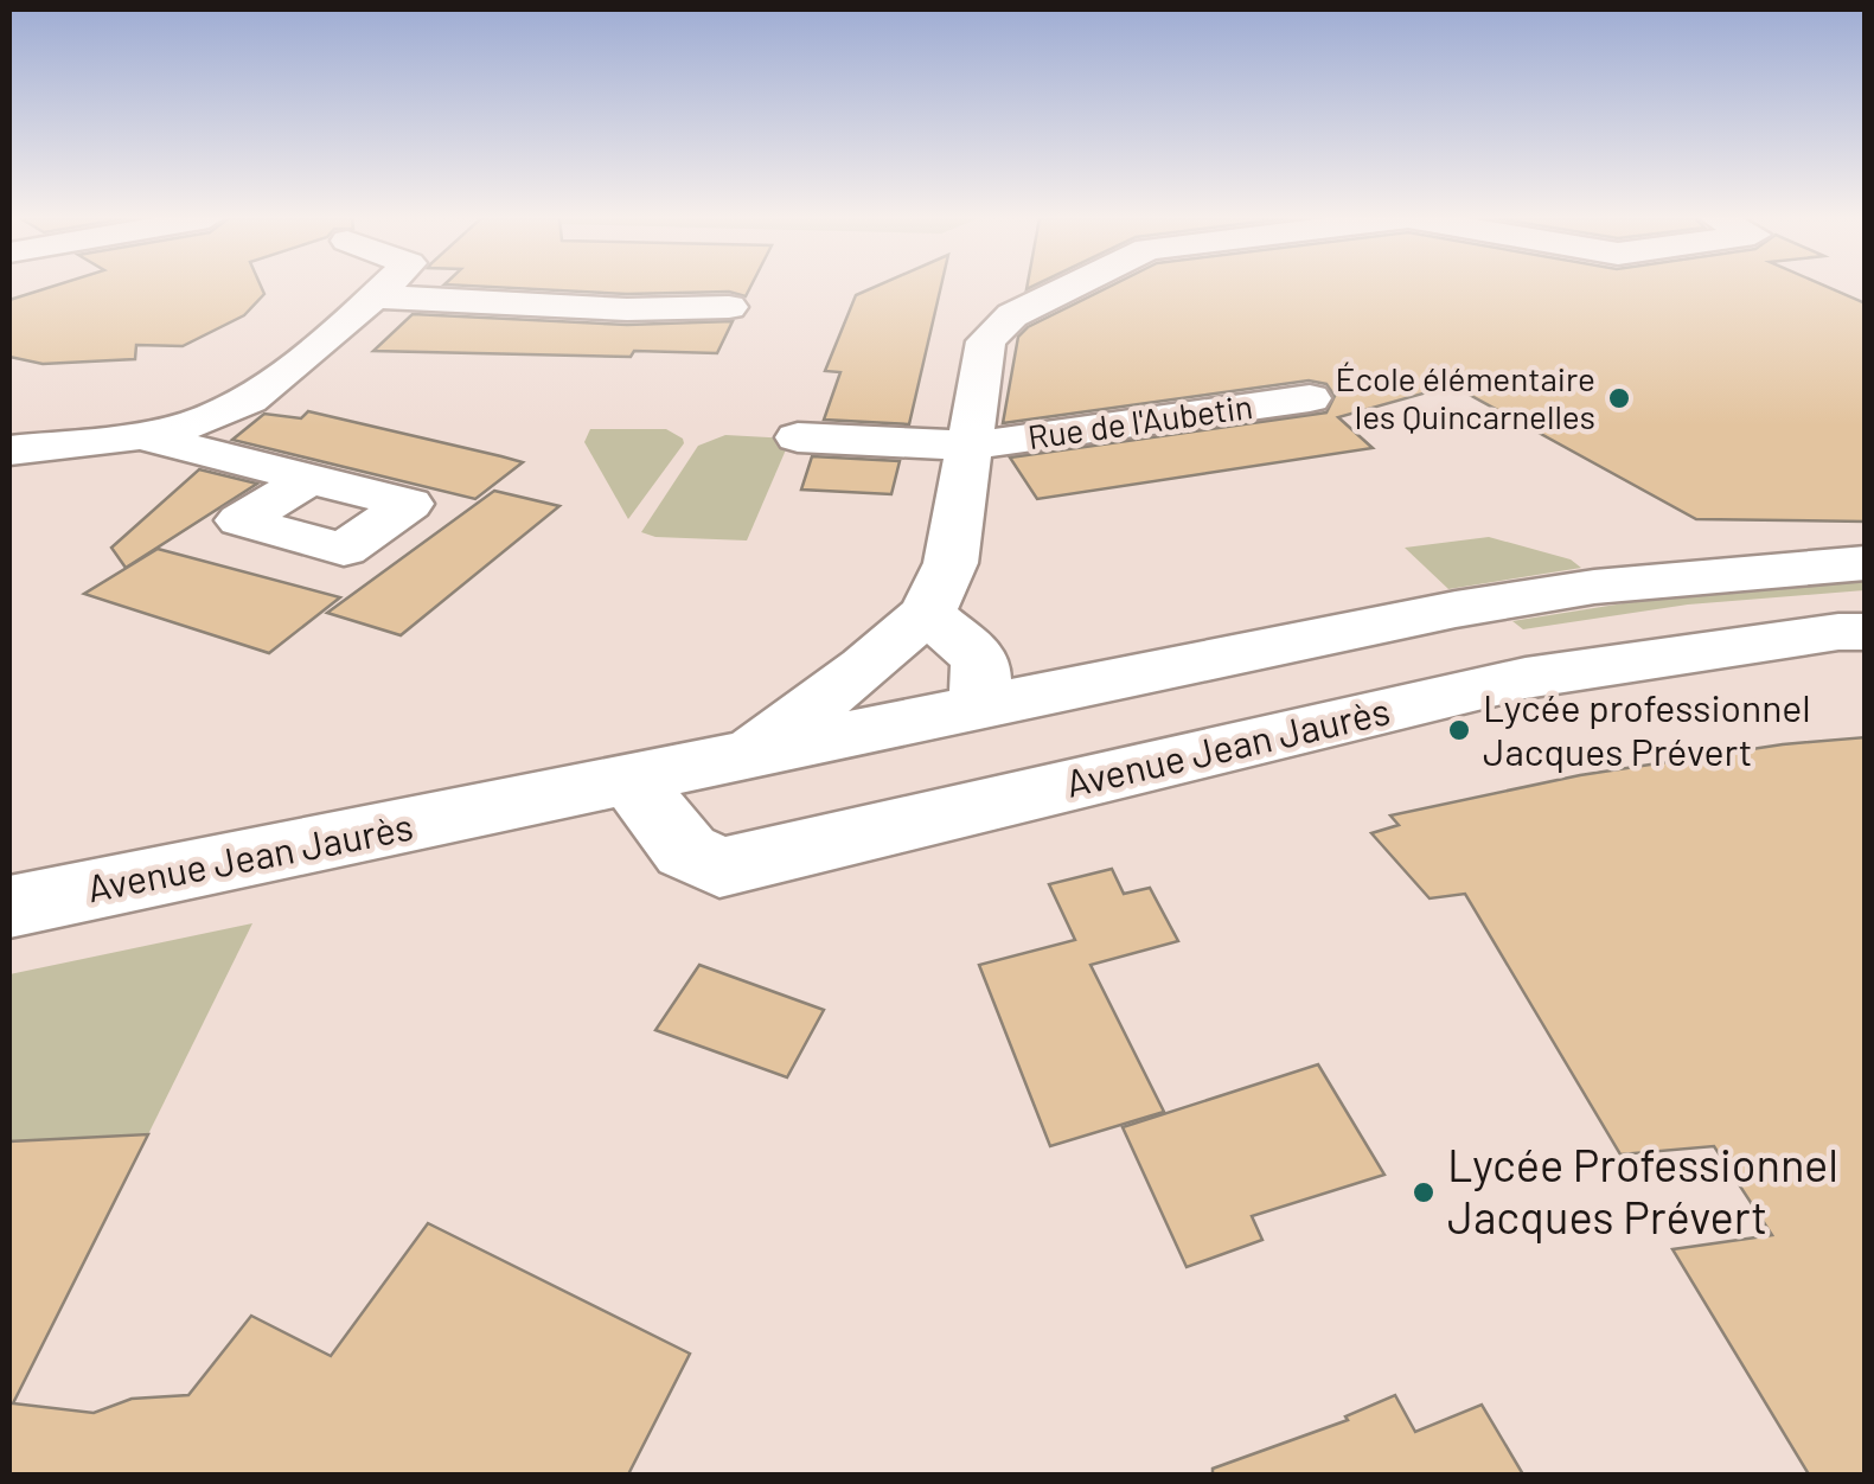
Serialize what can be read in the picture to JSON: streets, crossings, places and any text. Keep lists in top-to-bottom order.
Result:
{
  "streets": {
    "street": ["Rue de l'Aubetin", "Avenue Jean Jaurès"]
  },
  "places": ["École élémentaire les Quincarnelles", "Lycée professionnel Jacques Prévert", "Lycée Professionnel Jacques Prévert"]
}
